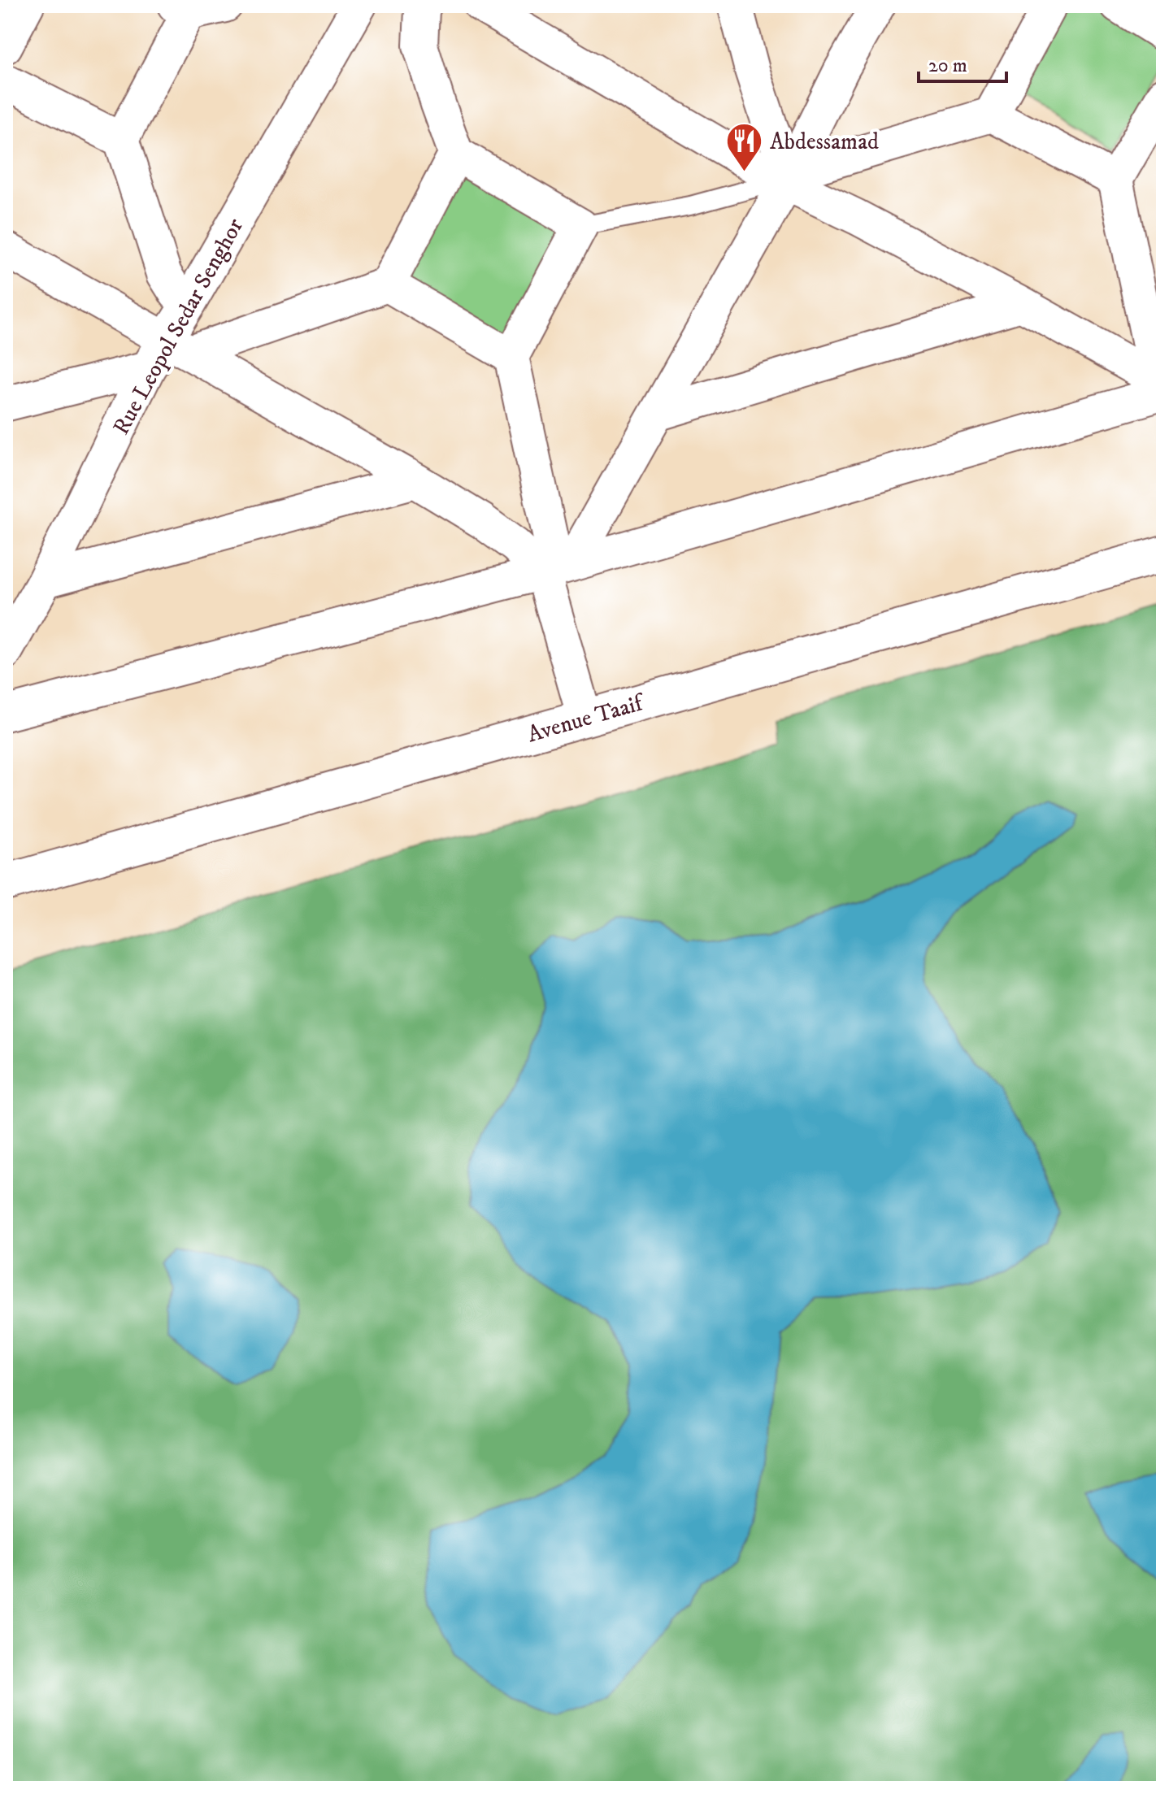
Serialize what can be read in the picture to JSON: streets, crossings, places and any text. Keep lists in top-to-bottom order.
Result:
{
  "streets": {
    "street": ["Rue Leopol Sedar Senghor", "Avenue Taaif"]
  },
  "places": {
    "restaurant": ["Abdessamad"]
  },
  "scale_bar": "20 m"
}
